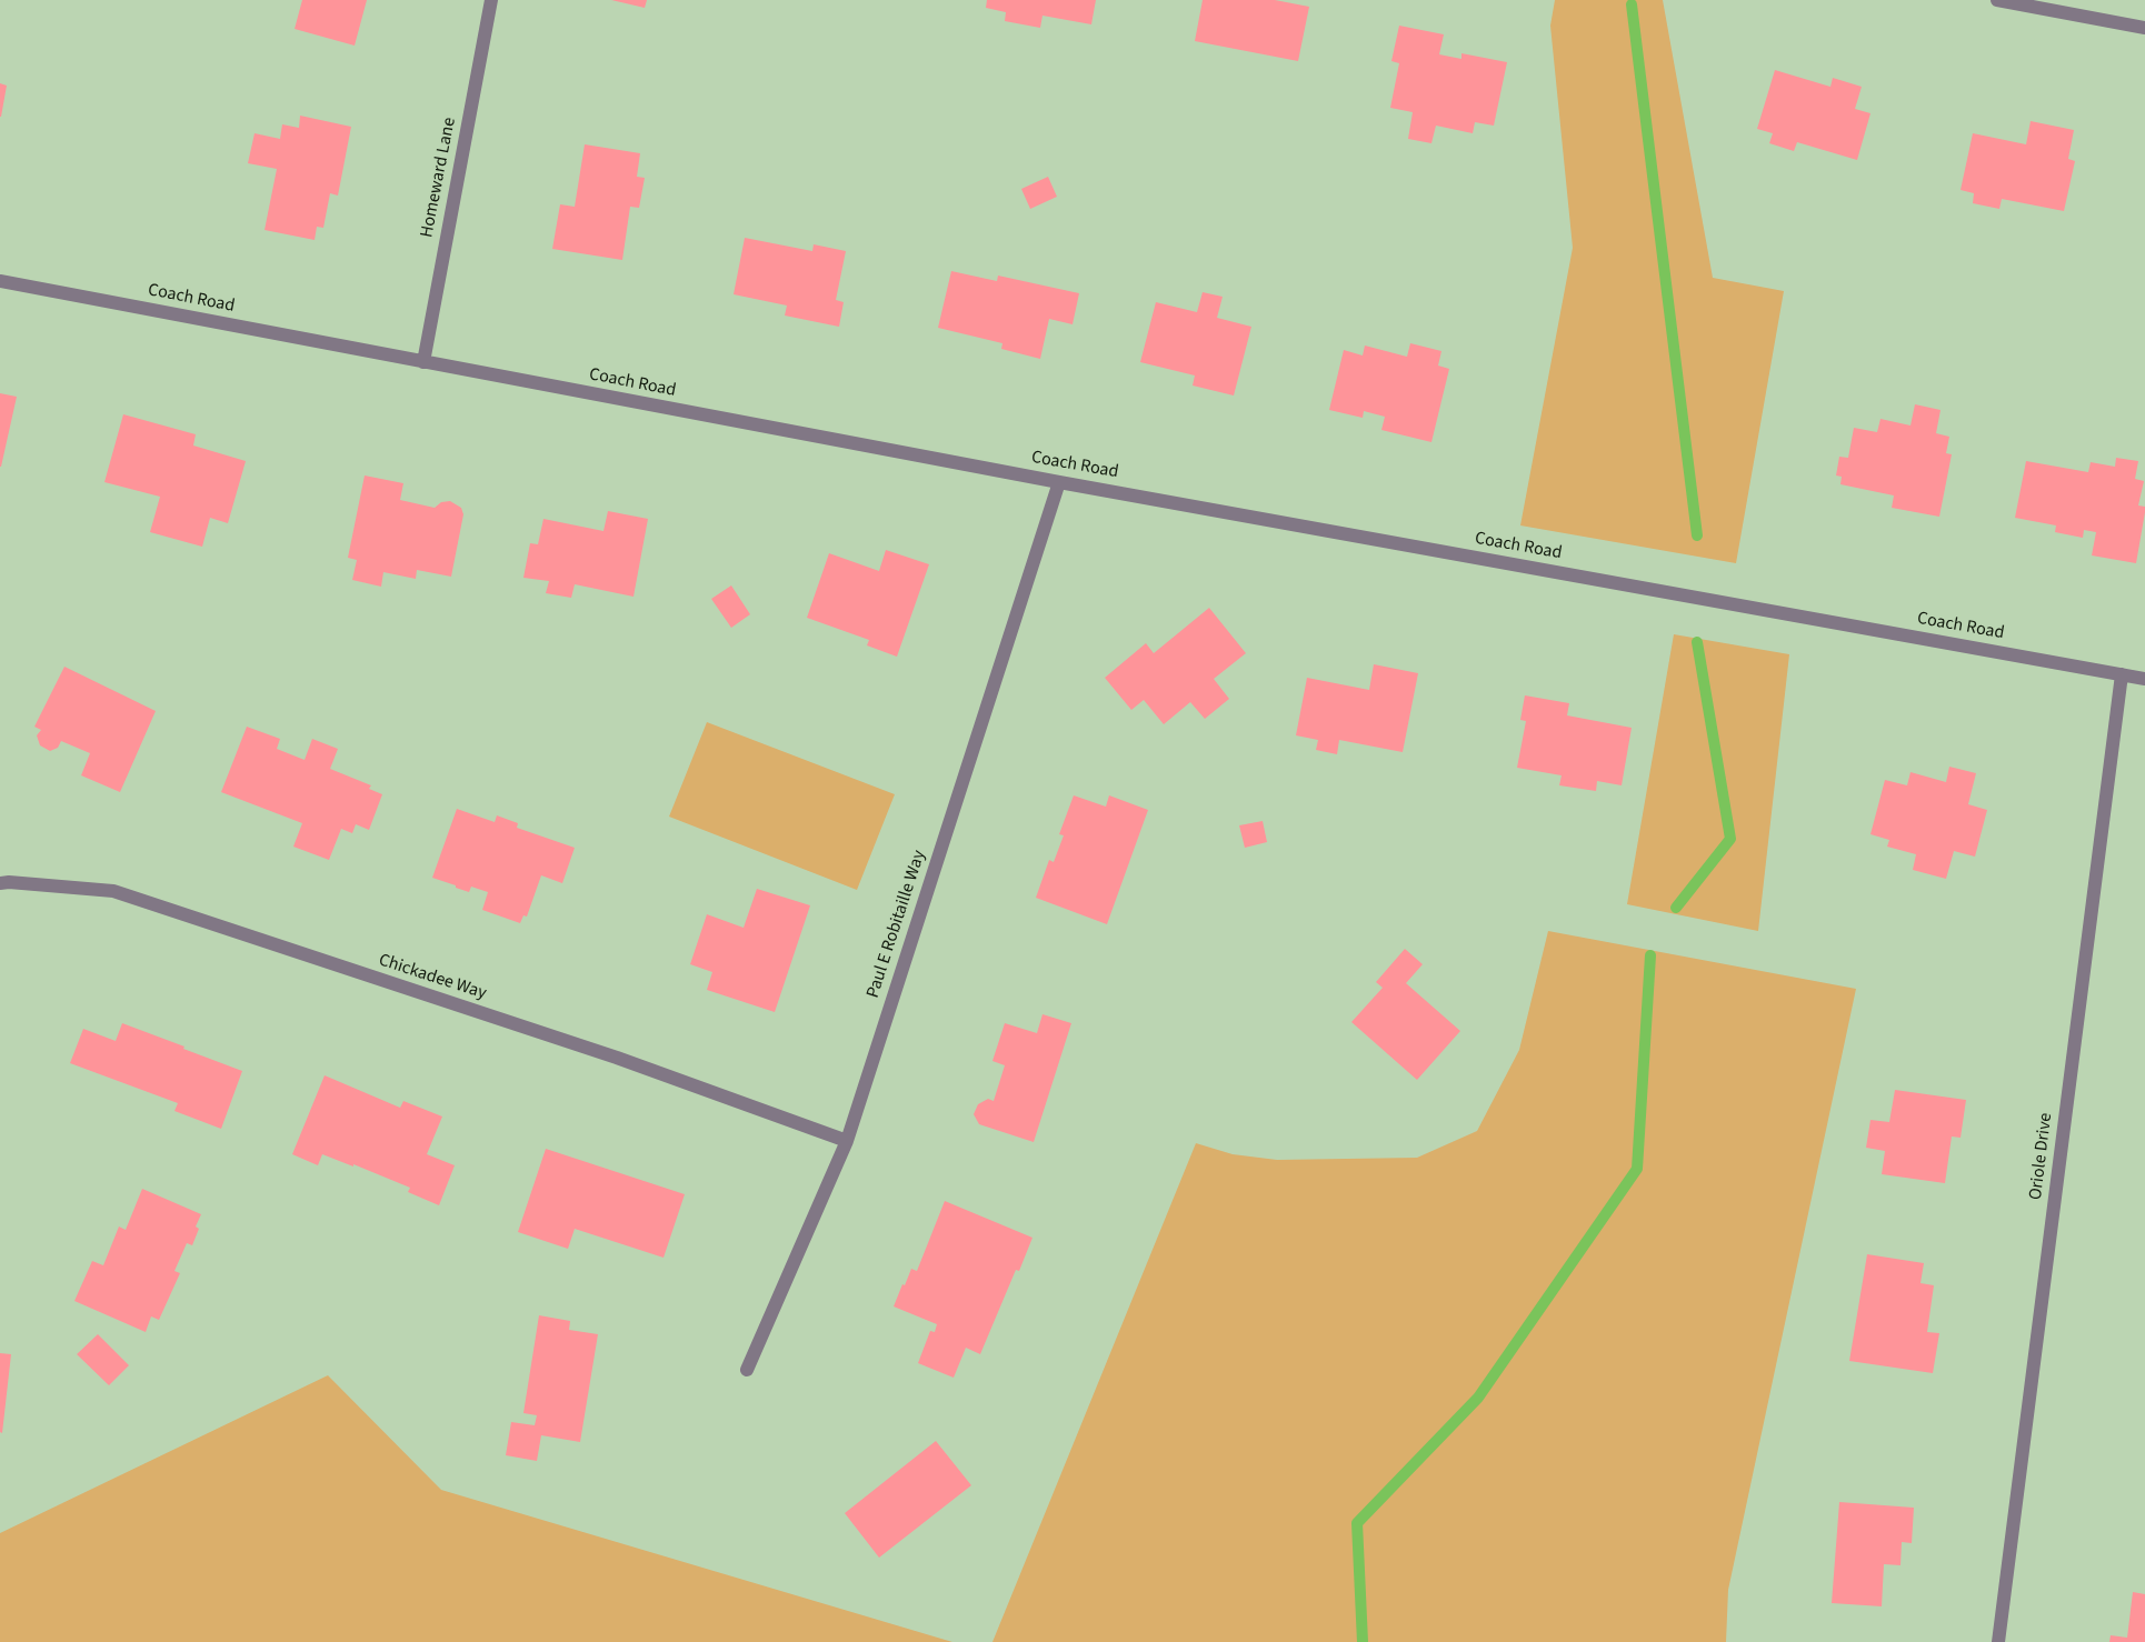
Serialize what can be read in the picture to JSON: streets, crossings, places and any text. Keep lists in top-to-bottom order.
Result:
{
  "streets": {
    "street": [
      "Homeward Lane",
      "Coach Road",
      "Paul E Robitaille Way",
      "Chickadee Way",
      "Oriole Drive"
    ]
  },
  "crossings": [
    ["Homeward Lane", "Coach Road"],
    ["Coach Road", "Paul E Robitaille Way"],
    ["Coach Road", "Oriole Drive"],
    ["Paul E Robitaille Way", "Chickadee Way"]
  ]
}
